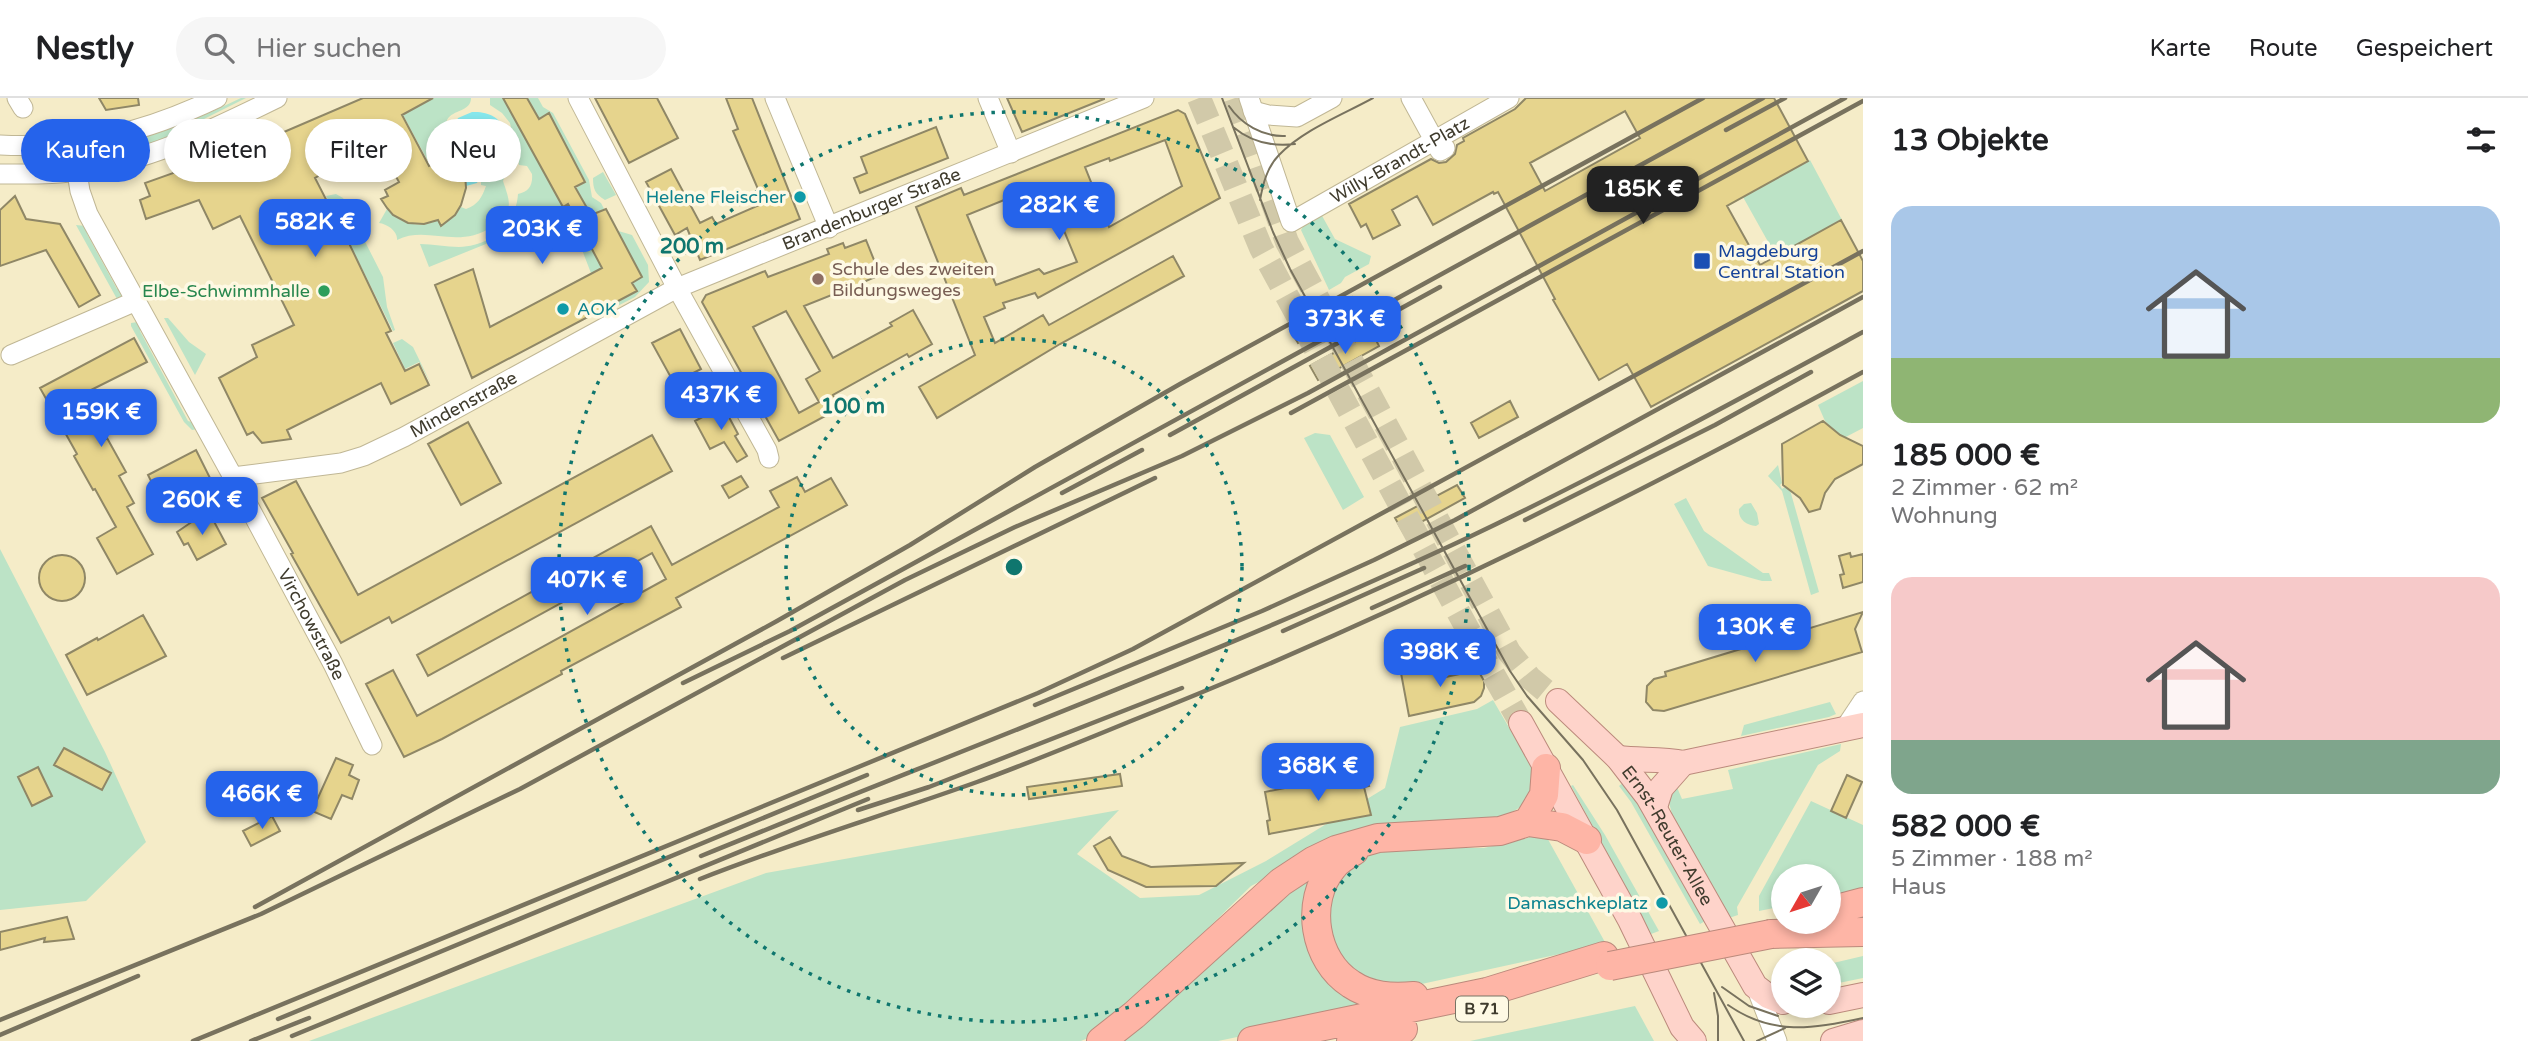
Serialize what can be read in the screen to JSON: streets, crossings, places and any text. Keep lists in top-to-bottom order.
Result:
{
  "streets": {
    "highway": ["B 71"],
    "main road": ["Ernst-Reuter-Allee"],
    "street": [
      "Willy-Brandt-Platz",
      "Brandenburger Straße",
      "Mindenstraße",
      "Virchowstraße"
    ]
  },
  "crossings": [
    ["Brandenburger Straße", "Mindenstraße"],
    ["Mindenstraße", "Virchowstraße"]
  ],
  "places": {
    "other": [
      "Helene Fleischer",
      "Schule des zweiten Bildungsweges",
      "Elbe-Schwimmhalle",
      "AOK",
      "Damaschkeplatz"
    ],
    "transit": ["Magdeburg Central Station"]
  },
  "north": "bottom left",
  "page": {
    "header": "Nestly",
    "search": "Hier suchen",
    "nav": ["Karte", "Route", "Gespeichert"],
    "heading": "13 Objekte",
    "chip": [
      "Kaufen",
      "Mieten",
      "Filter",
      "Neu"
    ],
    "price": [
      "185K €",
      "282K €",
      "582K €",
      "203K €",
      "373K €",
      "437K €",
      "159K €",
      "260K €",
      "407K €",
      "130K €",
      "398K €",
      "368K €",
      "466K €"
    ],
    "list": [
      {
        "name": "185 000 €",
        "note": "2 Zimmer · 62 m² · Wohnung"
      },
      {
        "name": "582 000 €",
        "note": "5 Zimmer · 188 m² · Haus"
      }
    ]
  },
  "rings": ["200 m", "100 m"]
}
